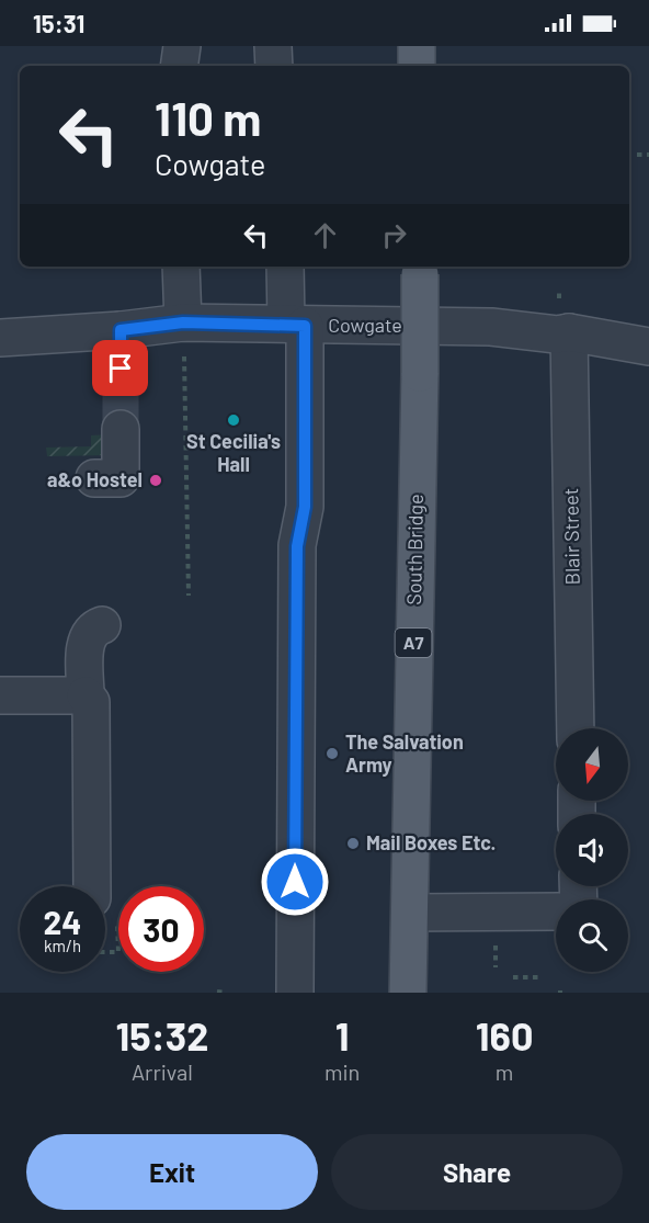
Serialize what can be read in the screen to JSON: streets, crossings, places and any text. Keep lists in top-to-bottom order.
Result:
{
  "streets": {
    "main road": ["South Bridge", "A7"],
    "street": ["Cowgate", "Blair Street"]
  },
  "crossings": [
    ["Cowgate", "Blair Street"]
  ],
  "places": [
    "St Cecilia's Hall",
    "a&o Hostel",
    "The Salvation Army",
    "Mail Boxes Etc."
  ],
  "north": "bottom",
  "page": {
    "status": "15:31",
    "turn": ["110 m", "Cowgate"],
    "speed": "24 km/h",
    "limit": "30",
    "eta": [
      "15:32",
      "Arrival",
      "1",
      "min",
      "160",
      "m"
    ],
    "buttons": ["Exit", "Share"]
  }
}
